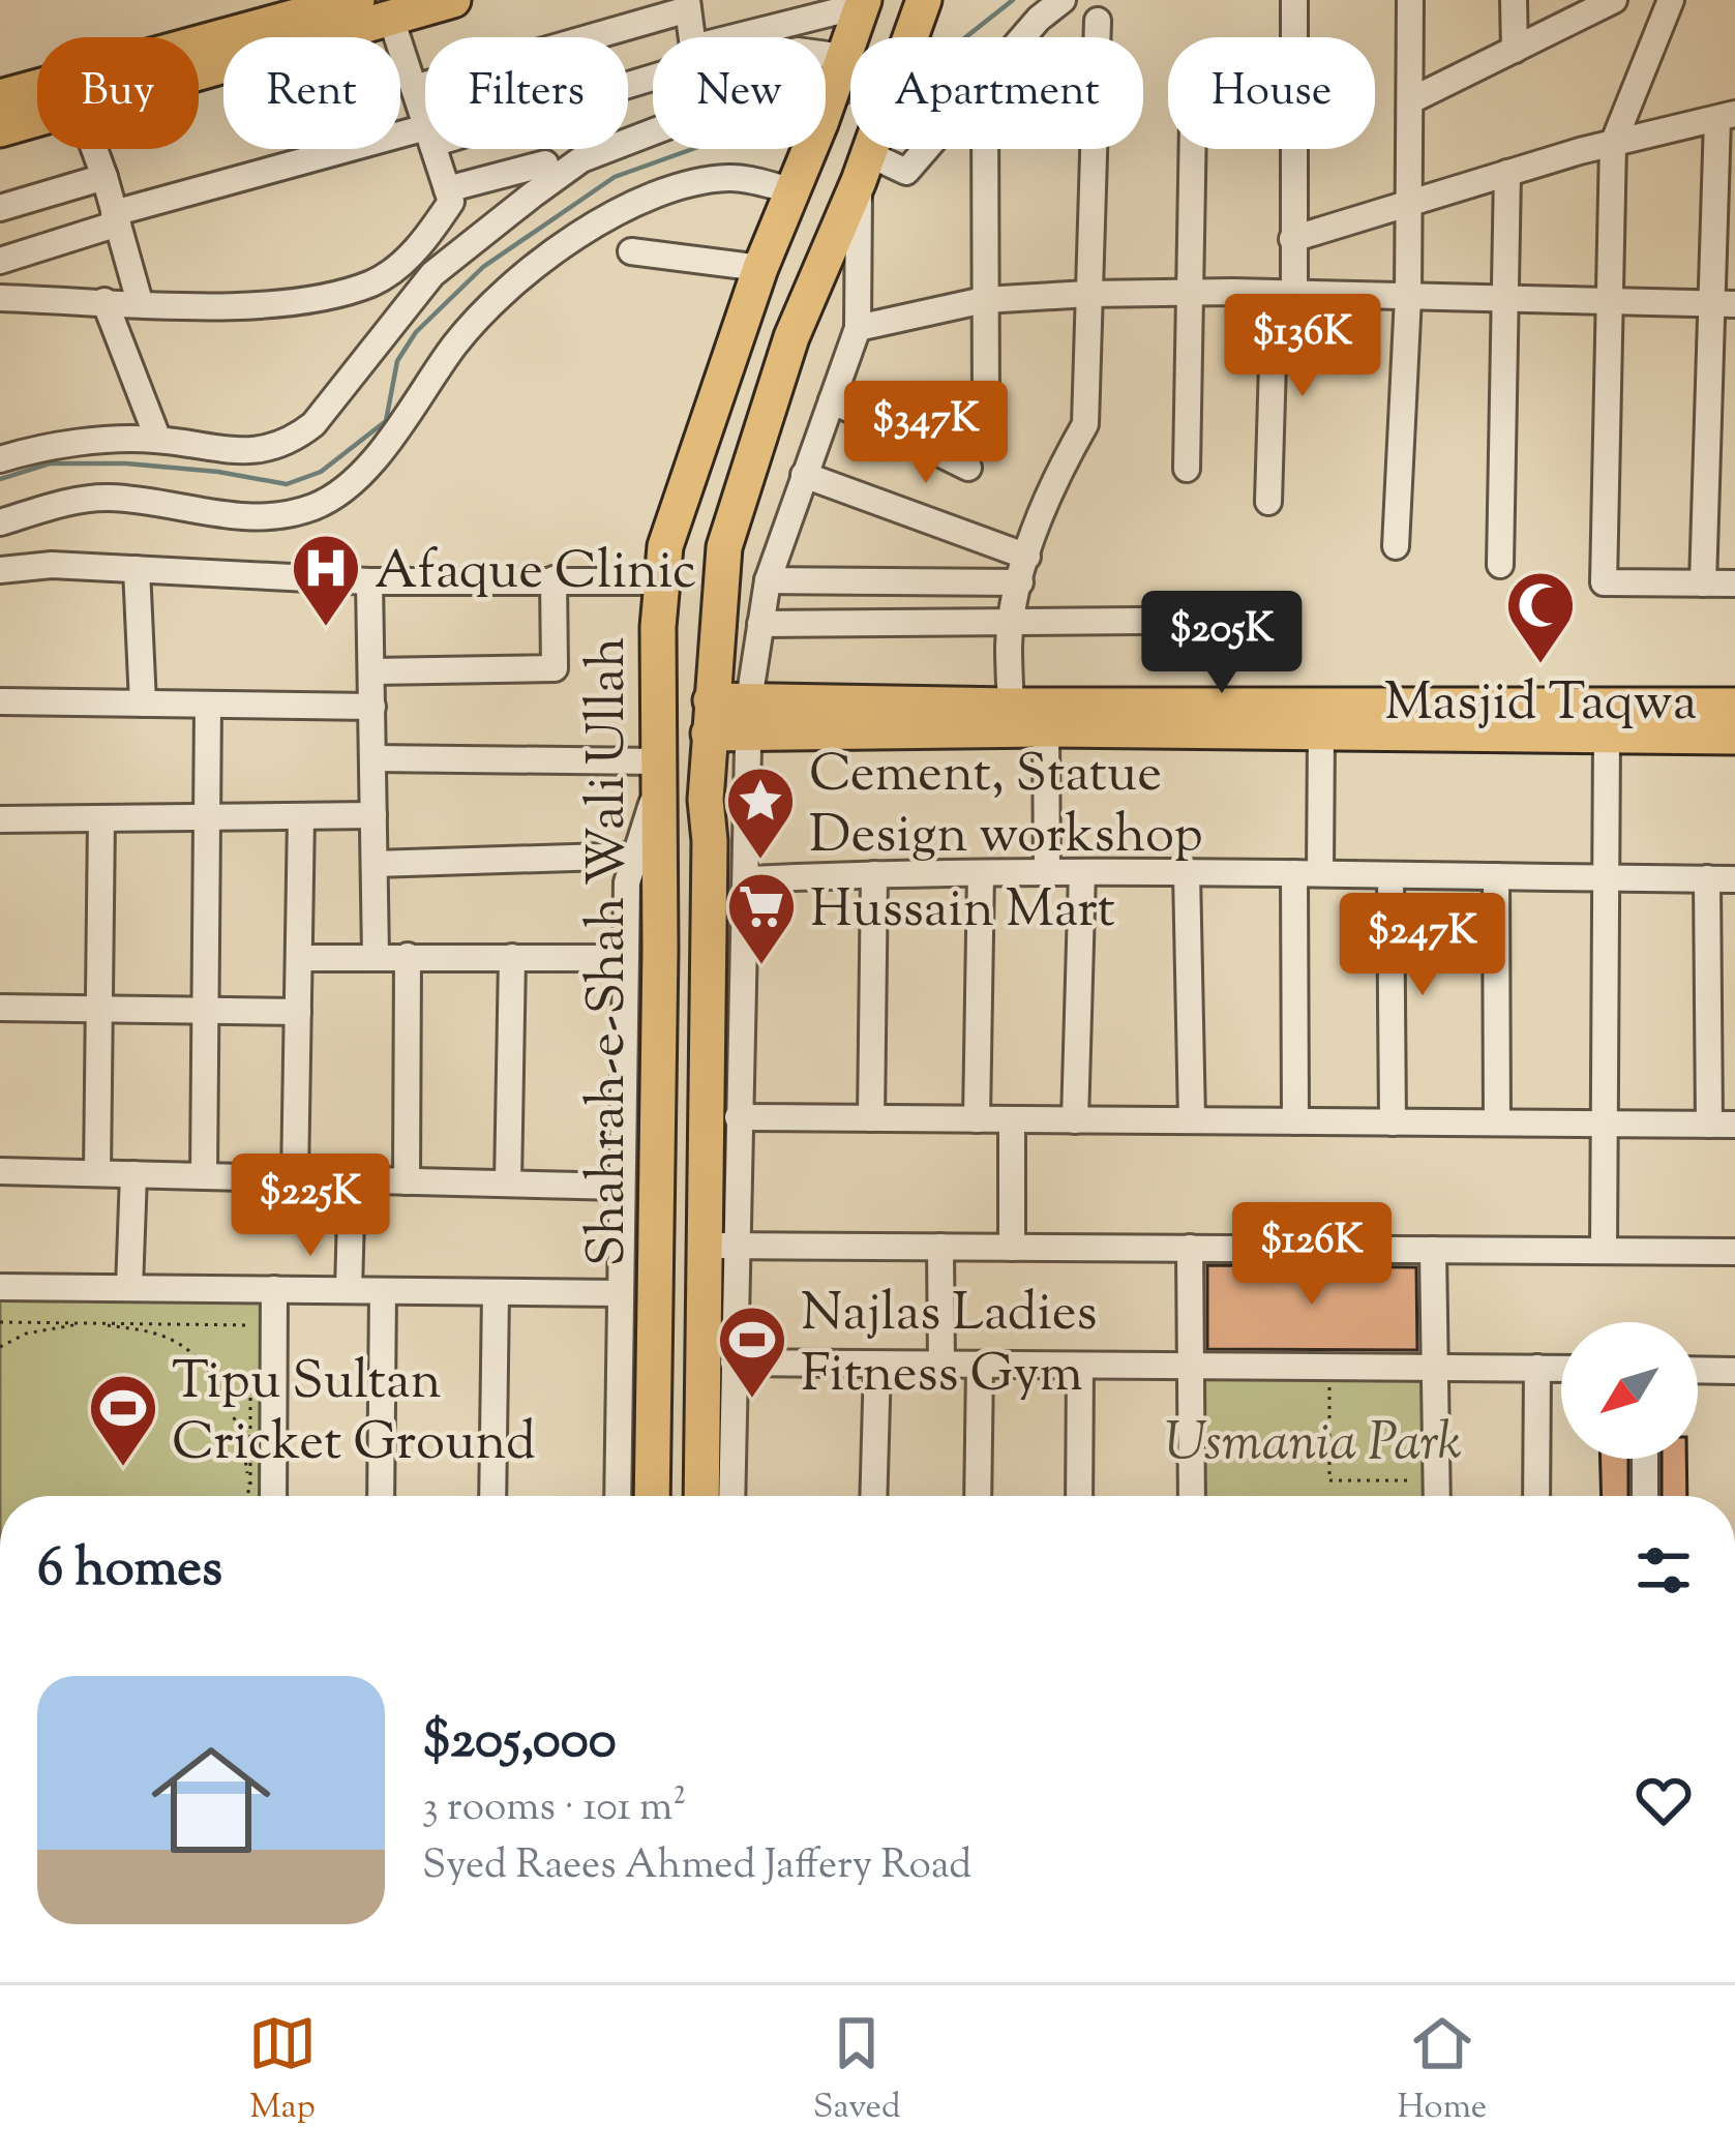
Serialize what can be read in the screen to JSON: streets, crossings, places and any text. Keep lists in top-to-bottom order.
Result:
{
  "streets": {
    "main road": ["Shahrah-e-Shah Wali Ullah"]
  },
  "parks": ["Usmania Park"],
  "places": {
    "hospital": ["Afaque Clinic"],
    "mosque": ["Masjid Taqwa"],
    "place": ["Cement, Statue Design workshop"],
    "supermarket": ["Hussain Mart"],
    "sports": ["Najlas Ladies Fitness Gym", "Tipu Sultan Cricket Ground"]
  },
  "north": "bottom left",
  "page": {
    "chip": [
      "Buy",
      "Rent",
      "Filters",
      "New",
      "Apartment",
      "House"
    ],
    "price": [
      "$136K",
      "$347K",
      "$205K",
      "$247K",
      "$225K",
      "$126K"
    ],
    "heading": "6 homes",
    "list": [
      {
        "name": "$205,000",
        "note": "3 rooms · 101 m² · Syed Raees Ahmed Jaffery Road"
      }
    ],
    "tabs": ["Map", "Saved", "Home"]
  }
}
